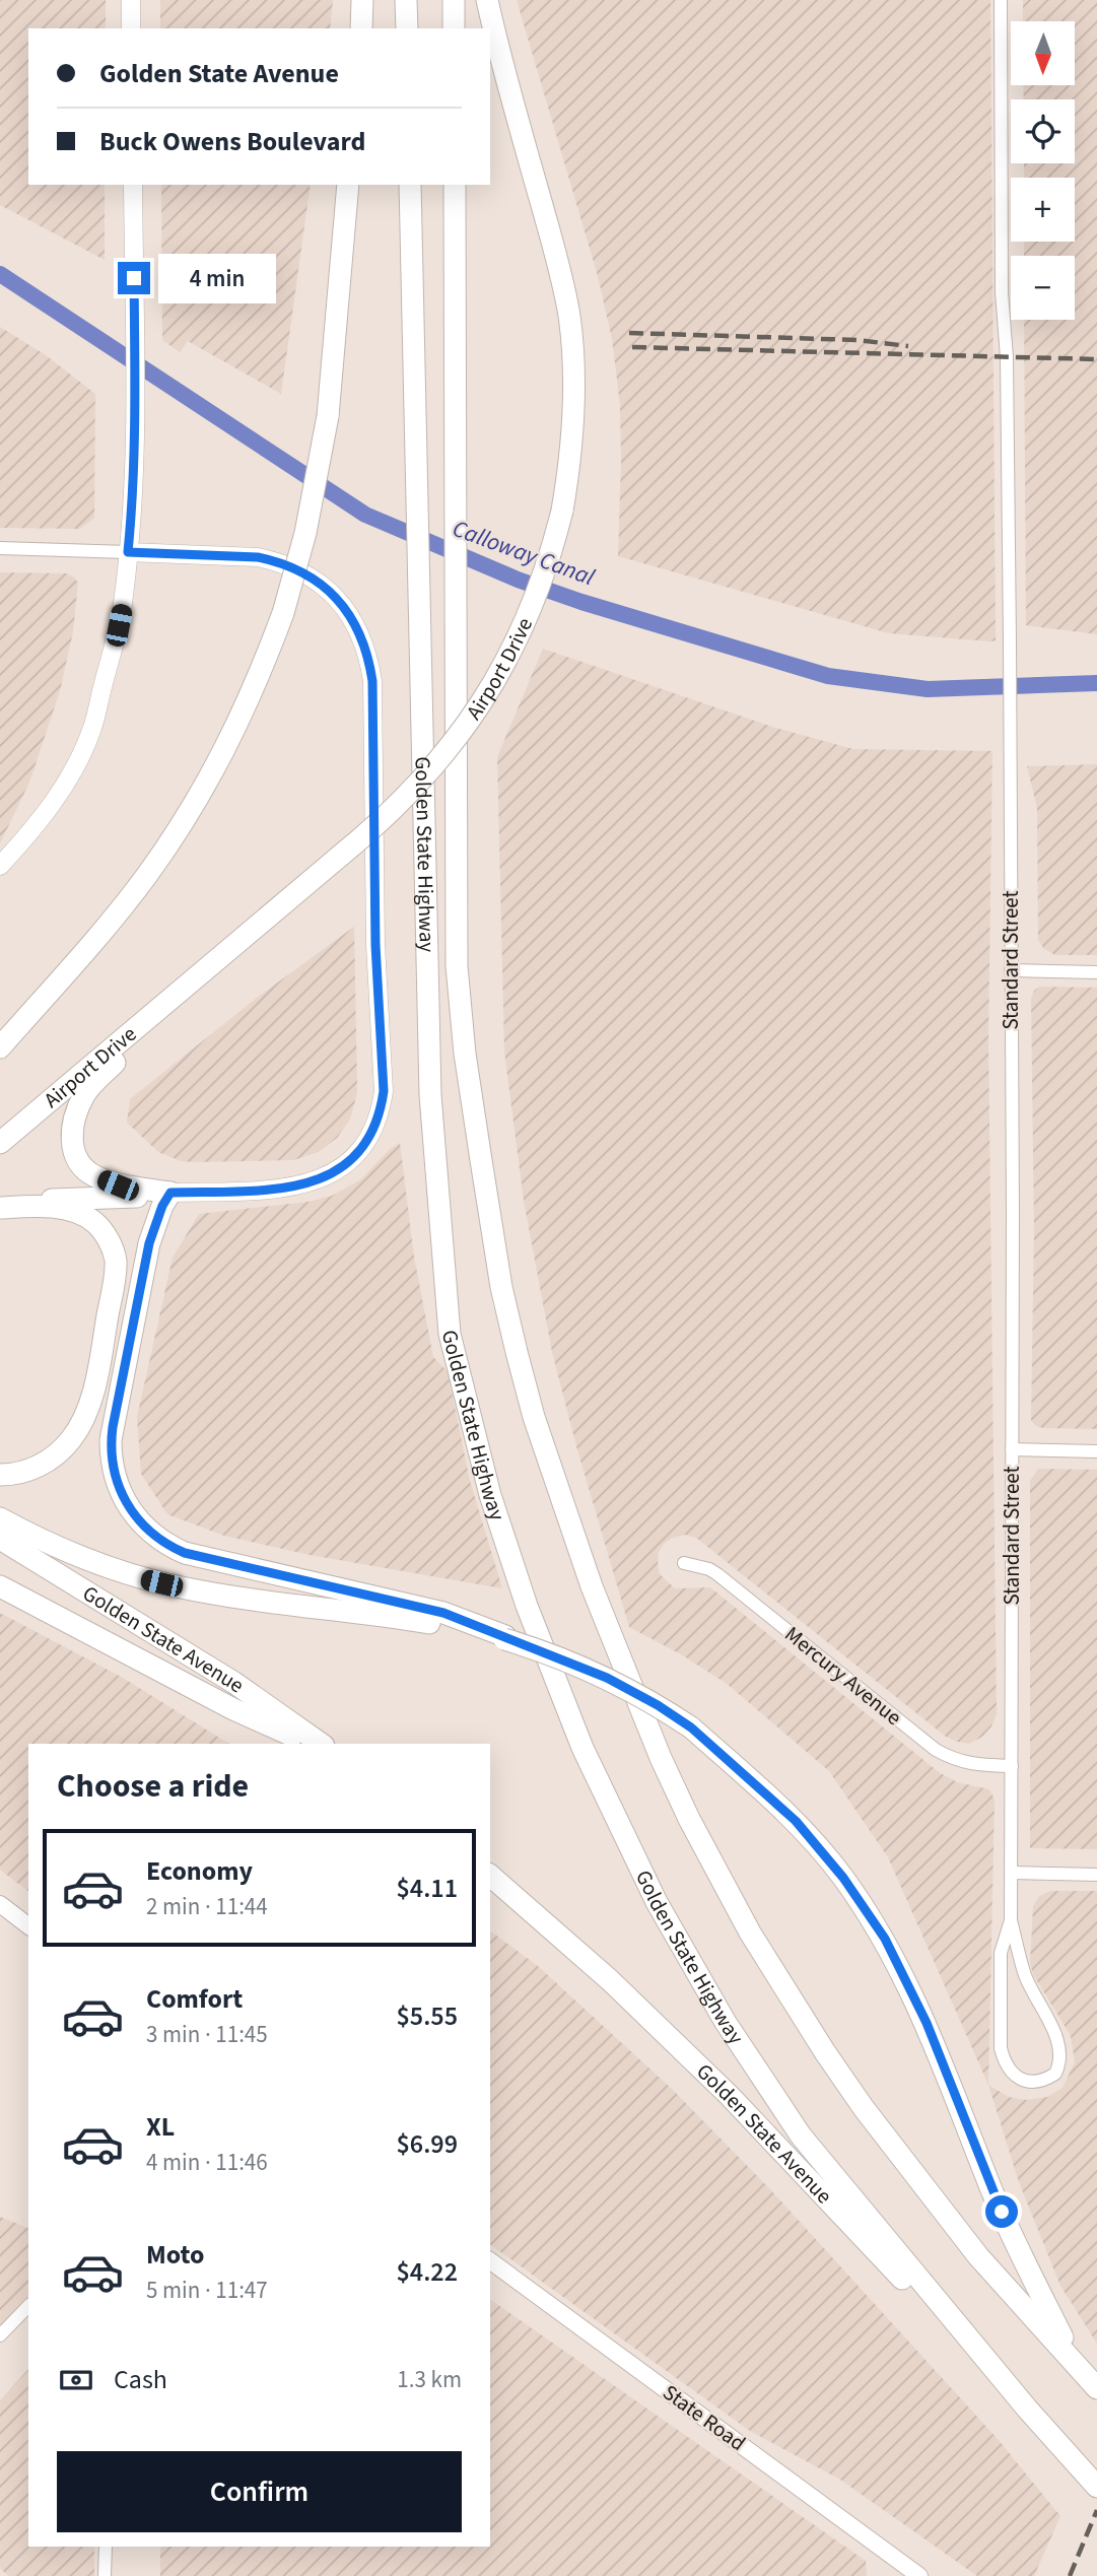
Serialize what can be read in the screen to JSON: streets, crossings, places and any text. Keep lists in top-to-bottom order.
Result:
{
  "streets": {
    "highway": ["Airport Drive", "Golden State Highway", "Golden State Avenue"],
    "street": ["Standard Street", "Mercury Avenue", "State Road"]
  },
  "crossings": [
    ["Golden State Highway", "Golden State Avenue"],
    ["Standard Street", "Mercury Avenue"]
  ],
  "water": ["Calloway Canal"],
  "north": "bottom",
  "page": {
    "map_buttons": ["+", "−"],
    "banner": ["Golden State Avenue", "Buck Owens Boulevard"],
    "bubble": "4 min",
    "heading": "Choose a ride",
    "list": [
      {
        "name": "Economy",
        "note": "2 min · 11:44",
        "value": "$4.11"
      },
      {
        "name": "Comfort",
        "note": "3 min · 11:45",
        "value": "$5.55"
      },
      {
        "name": "XL",
        "note": "4 min · 11:46",
        "value": "$6.99"
      },
      {
        "name": "Moto",
        "note": "5 min · 11:47",
        "value": "$4.22"
      }
    ],
    "pay": ["Cash", "1.3 km"],
    "buttons": "Confirm"
  }
}
